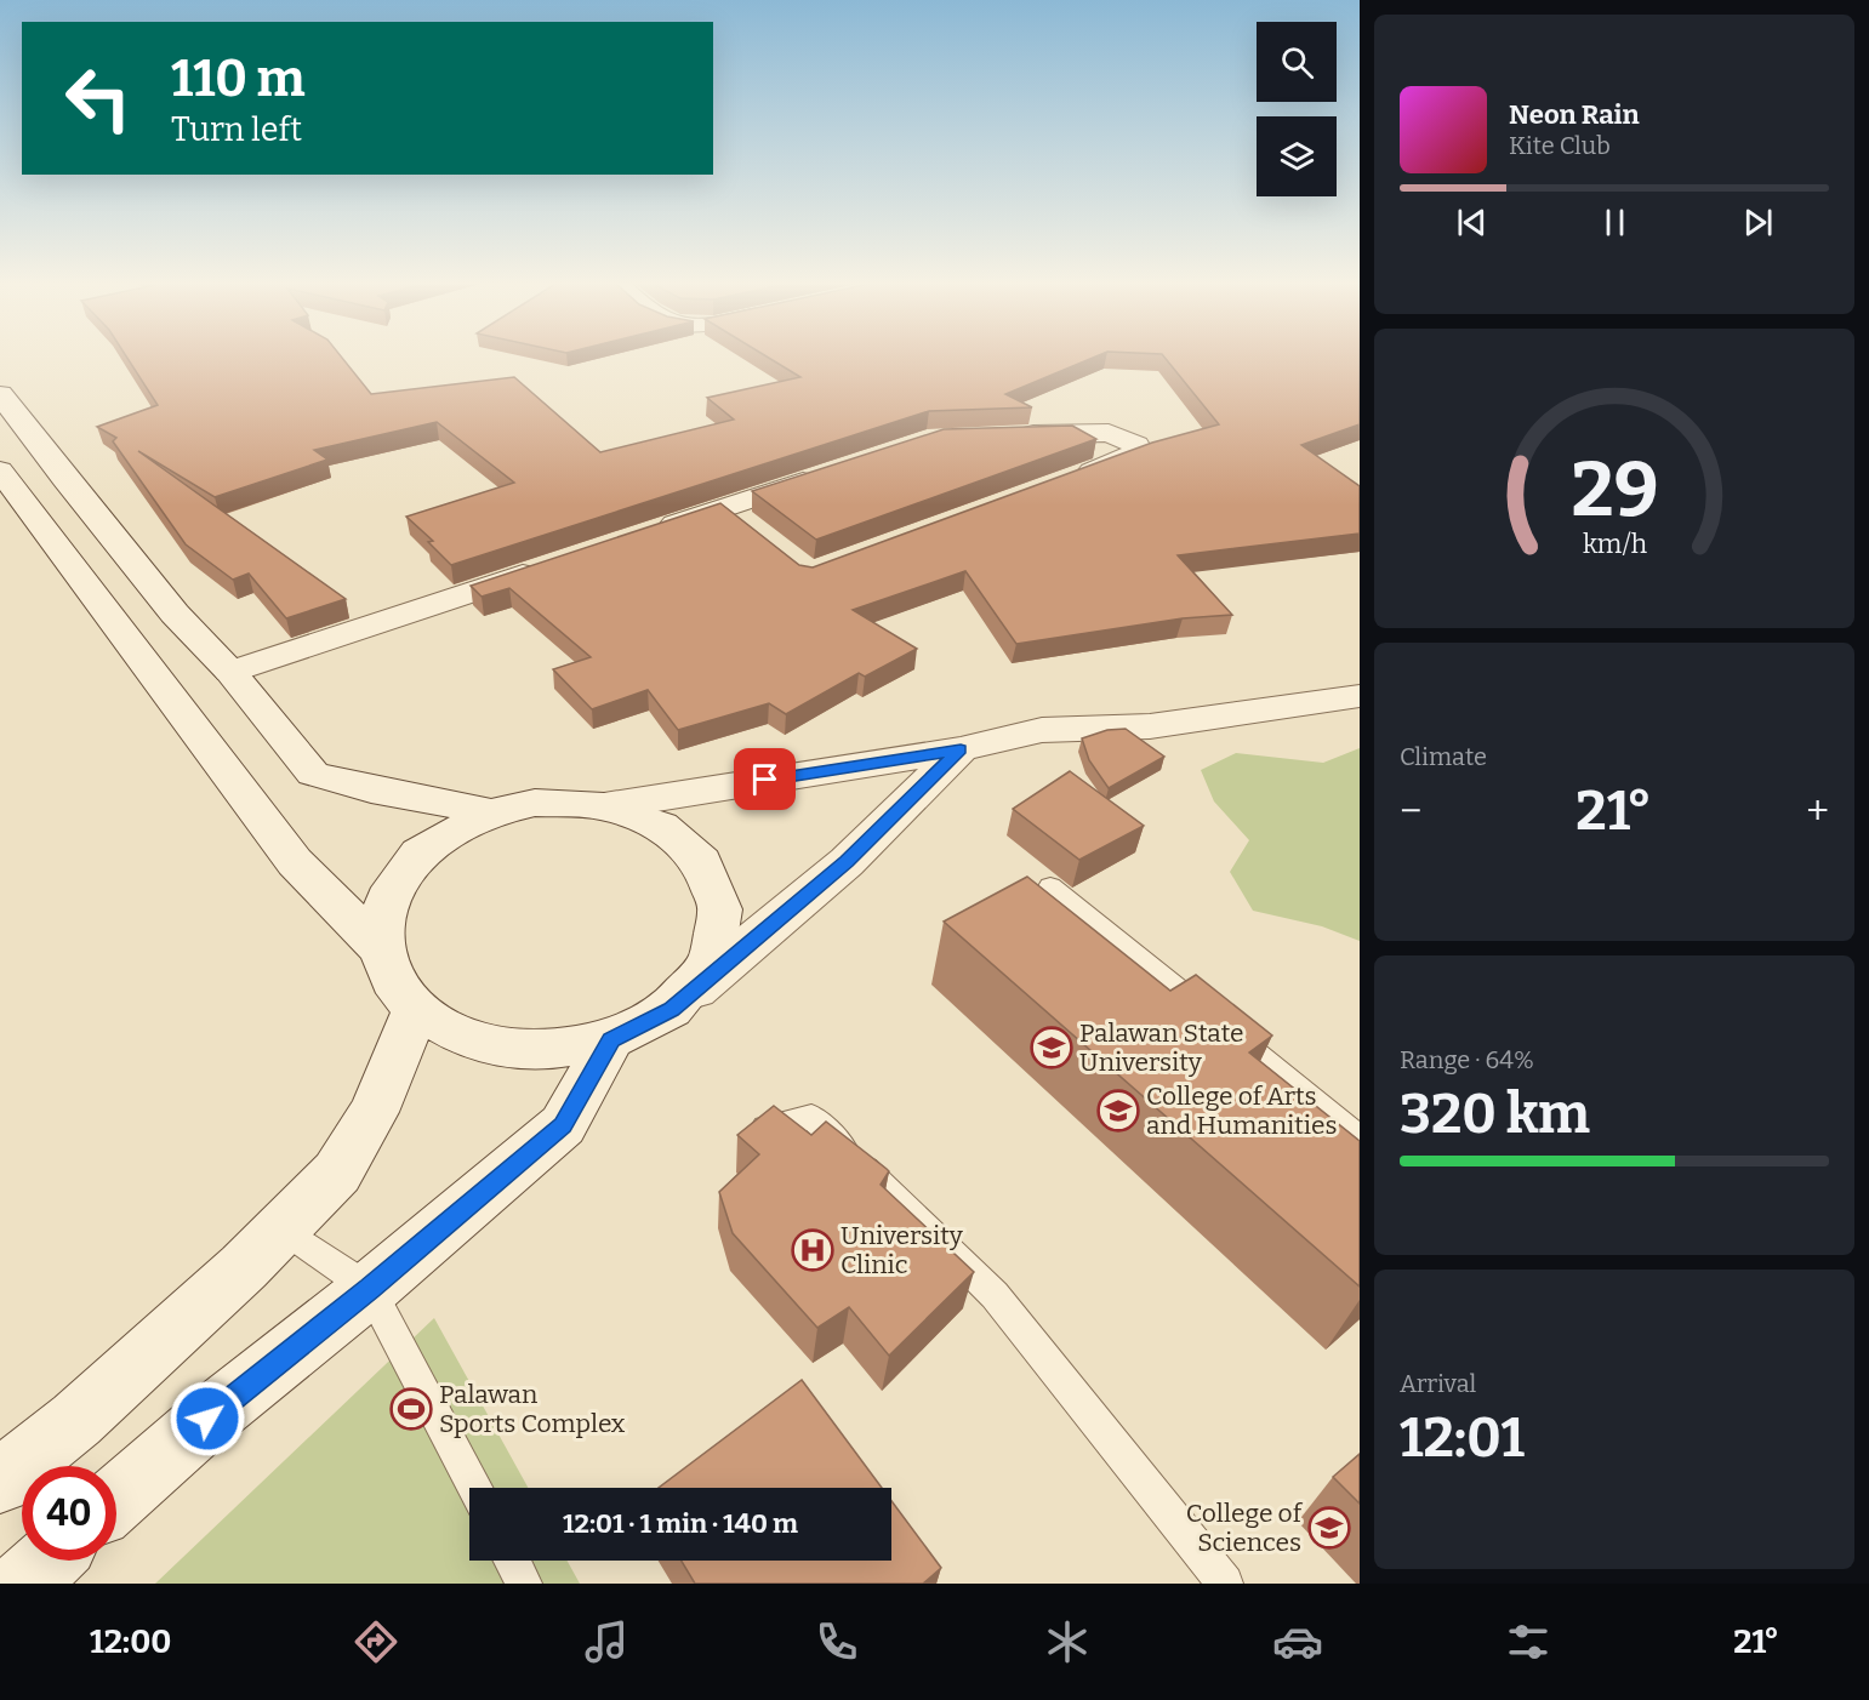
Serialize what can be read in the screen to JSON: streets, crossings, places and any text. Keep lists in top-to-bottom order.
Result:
{
  "places": {
    "school or university": ["Palawan State University", "College of Arts and Humanities", "College of Sciences"],
    "hospital": ["University Clinic"],
    "sports": ["Palawan Sports Complex"]
  },
  "page": {
    "turn": ["110 m", "Turn left"],
    "song": ["Neon Rain", "Kite Club"],
    "tile": [
      "Climate",
      ["Range · 64%", "320 km"],
      ["Arrival", "12:01"]
    ],
    "heat": ["−", "21°", "+"],
    "limit": "40",
    "trip": "12:01 · 1 min · 140 m",
    "tabs": ["12:00", "21°"],
    "gauge": ["29", "km/h"]
  }
}
